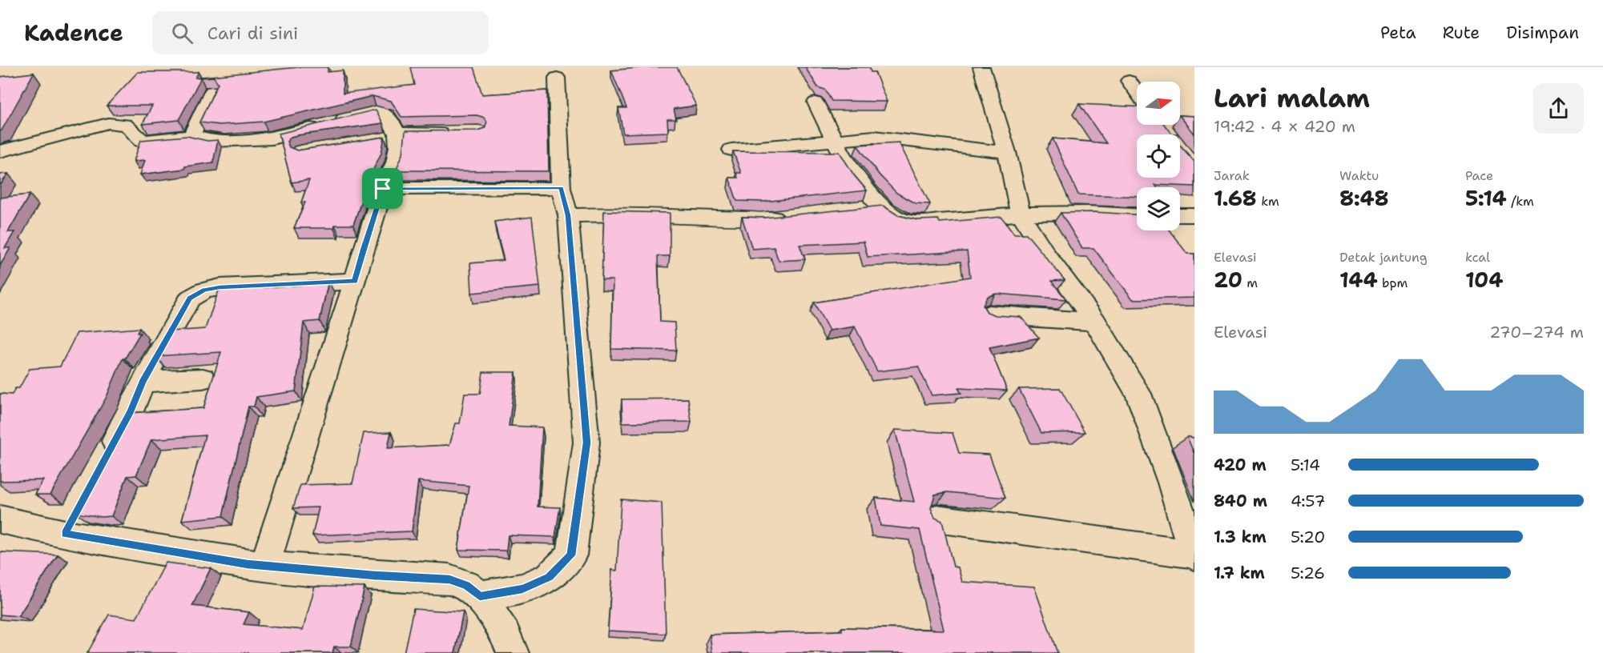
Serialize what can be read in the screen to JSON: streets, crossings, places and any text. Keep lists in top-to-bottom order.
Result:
{
  "north": "right",
  "page": {
    "header": "Kadence",
    "search": "Cari di sini",
    "nav": ["Peta", "Rute", "Disimpan"],
    "heading": ["Lari malam", "19:42 · 4 × 420 m"],
    "stats": [
      ["Jarak", "1.68 km"],
      ["Waktu", "8:48"],
      ["Pace", "5:14 /km"],
      ["Elevasi", "20 m"],
      ["Detak jantung", "144 bpm"],
      ["kcal", "104"]
    ],
    "chart": ["Elevasi", "270–274 m"],
    "list": [
      {
        "name": "420 m",
        "note": "5:14"
      },
      {
        "name": "840 m",
        "note": "4:57"
      },
      {
        "name": "1.3 km",
        "note": "5:20"
      },
      {
        "name": "1.7 km",
        "note": "5:26"
      }
    ]
  }
}
